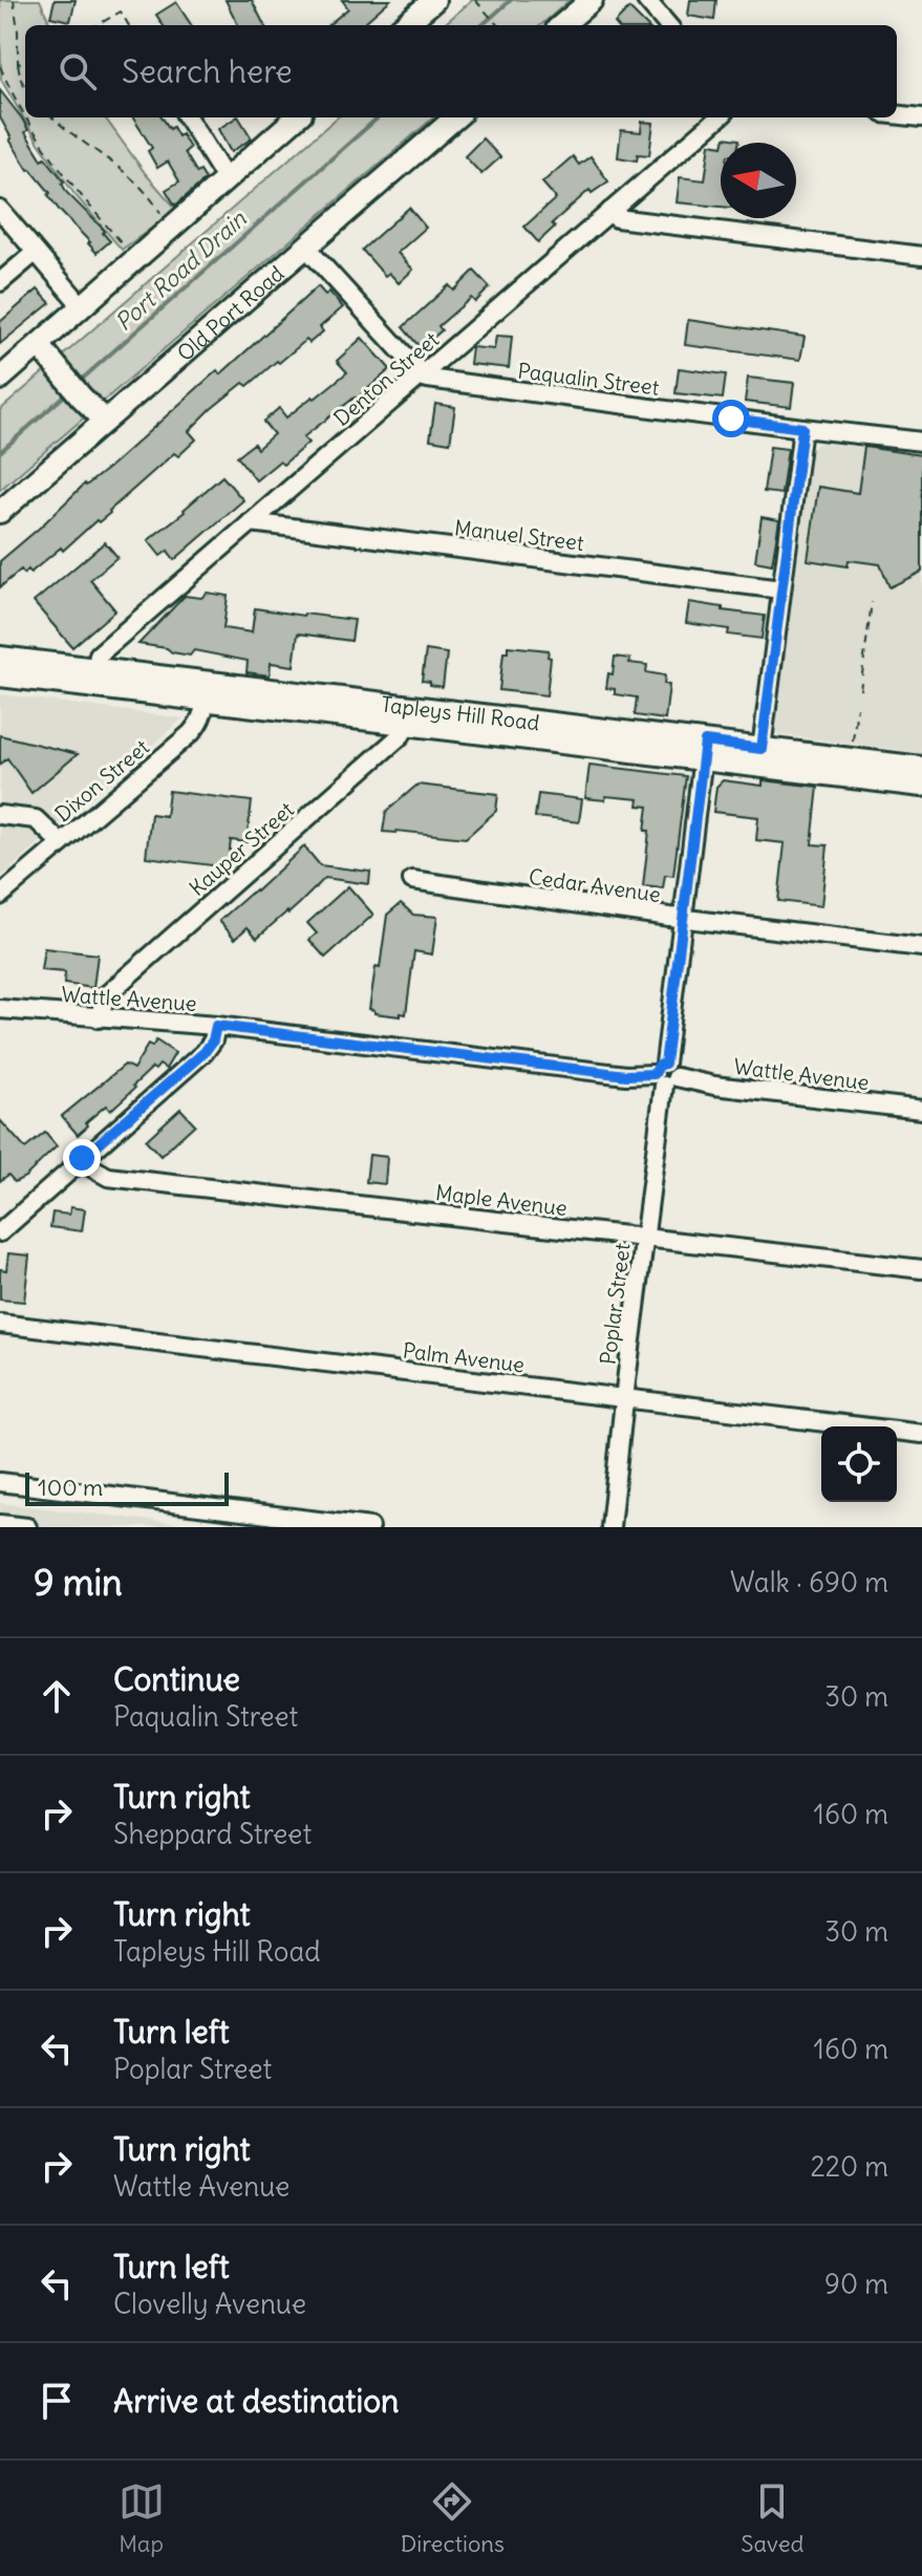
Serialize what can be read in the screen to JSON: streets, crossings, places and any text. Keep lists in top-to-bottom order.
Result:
{
  "streets": {
    "main road": ["Old Port Road", "Tapleys Hill Road"],
    "street": [
      "Denton Street",
      "Paqualin Street",
      "Manuel Street",
      "Dixon Street",
      "Kauper Street",
      "Cedar Avenue",
      "Wattle Avenue",
      "Maple Avenue",
      "Poplar Street",
      "Palm Avenue"
    ]
  },
  "crossings": [
    ["Denton Street", "Paqualin Street"],
    ["Denton Street", "Manuel Street"],
    ["Denton Street", "Tapleys Hill Road"],
    ["Tapleys Hill Road", "Dixon Street"],
    ["Tapleys Hill Road", "Kauper Street"],
    ["Tapleys Hill Road", "Poplar Street"],
    ["Kauper Street", "Wattle Avenue"],
    ["Cedar Avenue", "Poplar Street"],
    ["Wattle Avenue", "Poplar Street"],
    ["Maple Avenue", "Poplar Street"],
    ["Poplar Street", "Palm Avenue"]
  ],
  "water": ["Port Road Drain"],
  "scale_bar": "100 m",
  "north": "left",
  "page": {
    "search": "Search here",
    "scale": "100 m",
    "heading": ["9 min", "Walk · 690 m"],
    "list": [
      ["Continue", "Paqualin Street", "30 m"],
      ["Turn right", "Sheppard Street", "160 m"],
      ["Turn right", "Tapleys Hill Road", "30 m"],
      ["Turn left", "Poplar Street", "160 m"],
      ["Turn right", "Wattle Avenue", "220 m"],
      ["Turn left", "Clovelly Avenue", "90 m"],
      "Arrive at destination"
    ],
    "nav": ["Map", "Directions", "Saved"]
  }
}
